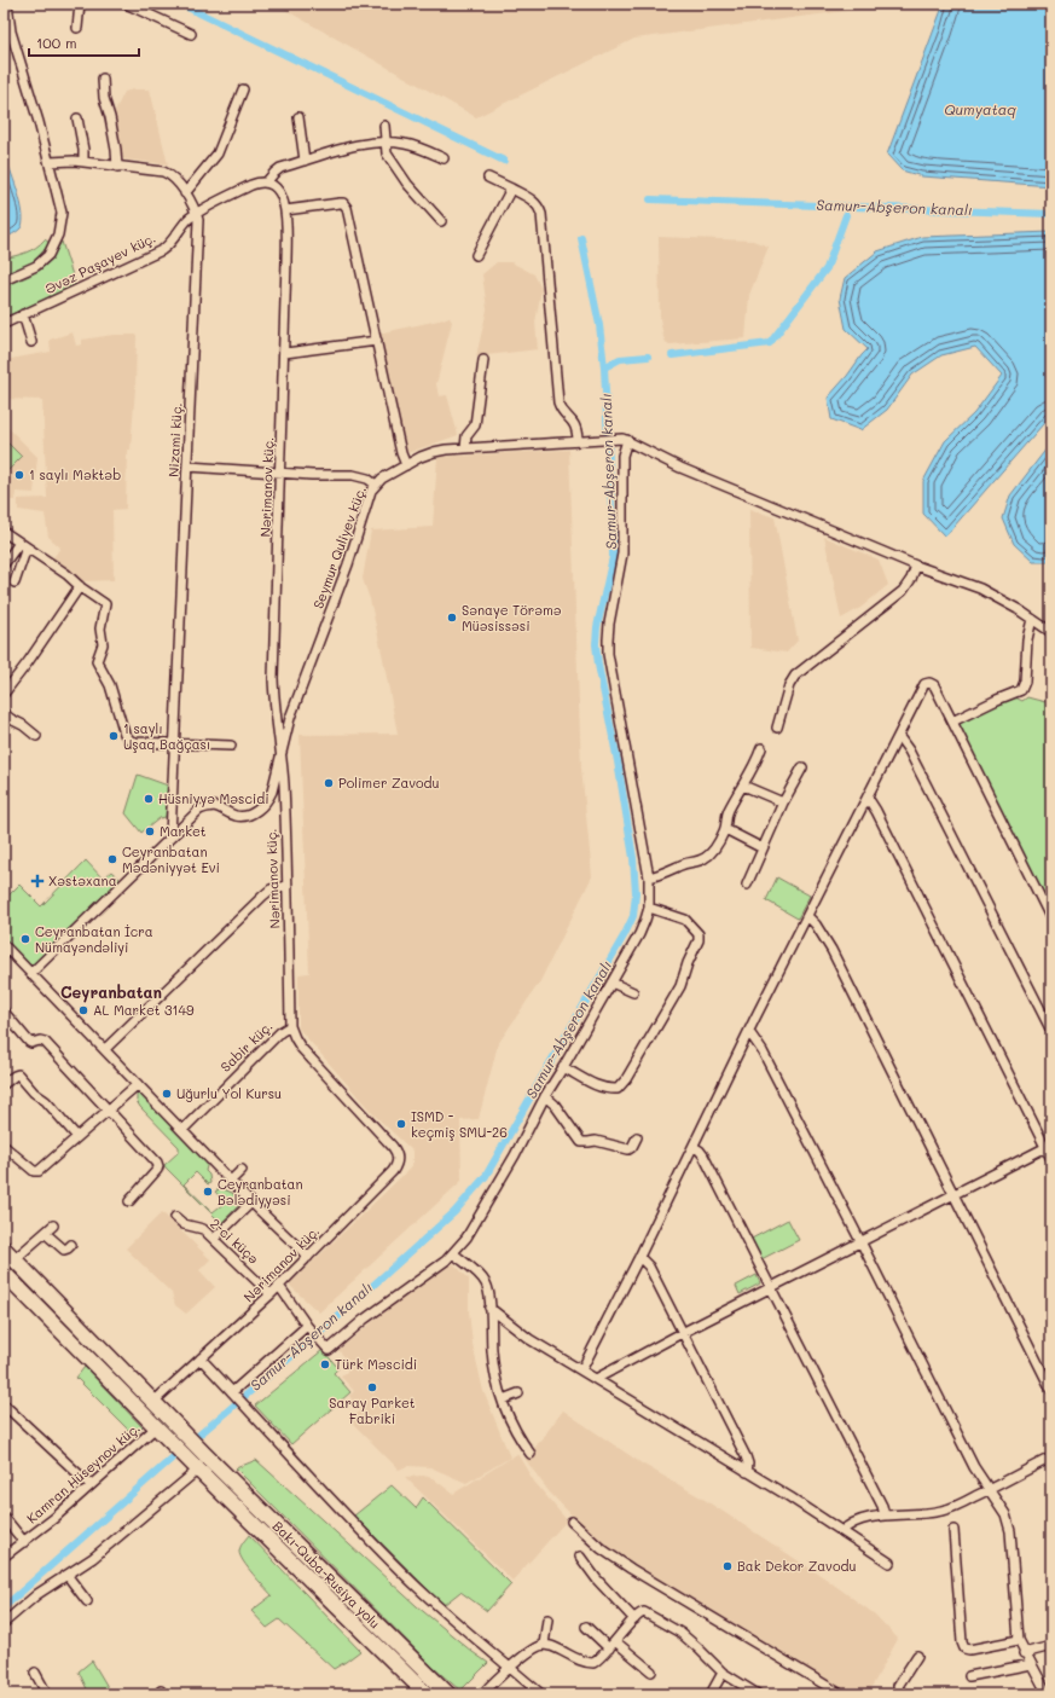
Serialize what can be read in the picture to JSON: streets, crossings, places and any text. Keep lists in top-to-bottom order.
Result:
{
  "streets": {
    "highway": ["Bakı-Quba-Rusiya yolu"],
    "street": [
      "Əvəz Paşayev küç.",
      "Nizami küç.",
      "Nərimanov küç.",
      "Seymur Quliyev küç.",
      "Sabir küç.",
      "2-ci küçə",
      "Kamran Hüseynov küç."
    ]
  },
  "crossings": [
    ["Əvəz Paşayev küç.", "Nizami küç."],
    ["Nərimanov küç.", "Seymur Quliyev küç."],
    ["Nərimanov küç.", "Sabir küç."],
    ["Nərimanov küç.", "2-ci küçə"],
    ["Nərimanov küç.", "Bakı-Quba-Rusiya yolu"],
    ["Kamran Hüseynov küç.", "Bakı-Quba-Rusiya yolu"]
  ],
  "districts": ["Ceyranbatan"],
  "water": ["Qumyataq", "Samur-Abşeron kanalı"],
  "places": {
    "other": [
      "1 saylı Məktəb",
      "Sənaye Törəmə Müəsissəsi",
      "1 saylı Uşaq Bağçası",
      "Polimer Zavodu",
      "Hüsniyyə Məscidi",
      "Market",
      "Ceyranbatan Mədəniyyət Evi",
      "Ceyranbatan İcra Nümayəndəliyi",
      "AL Market 3149",
      "Uğurlu Yol Kursu",
      "ISMD - keçmiş SMU-26",
      "Ceyranbatan Bələdiyyəsi",
      "Türk Məscidi",
      "Saray Parket Fabriki",
      "Bak Dekor Zavodu"
    ],
    "health": ["Xəstəxana"]
  },
  "scale_bar": "100 m"
}
